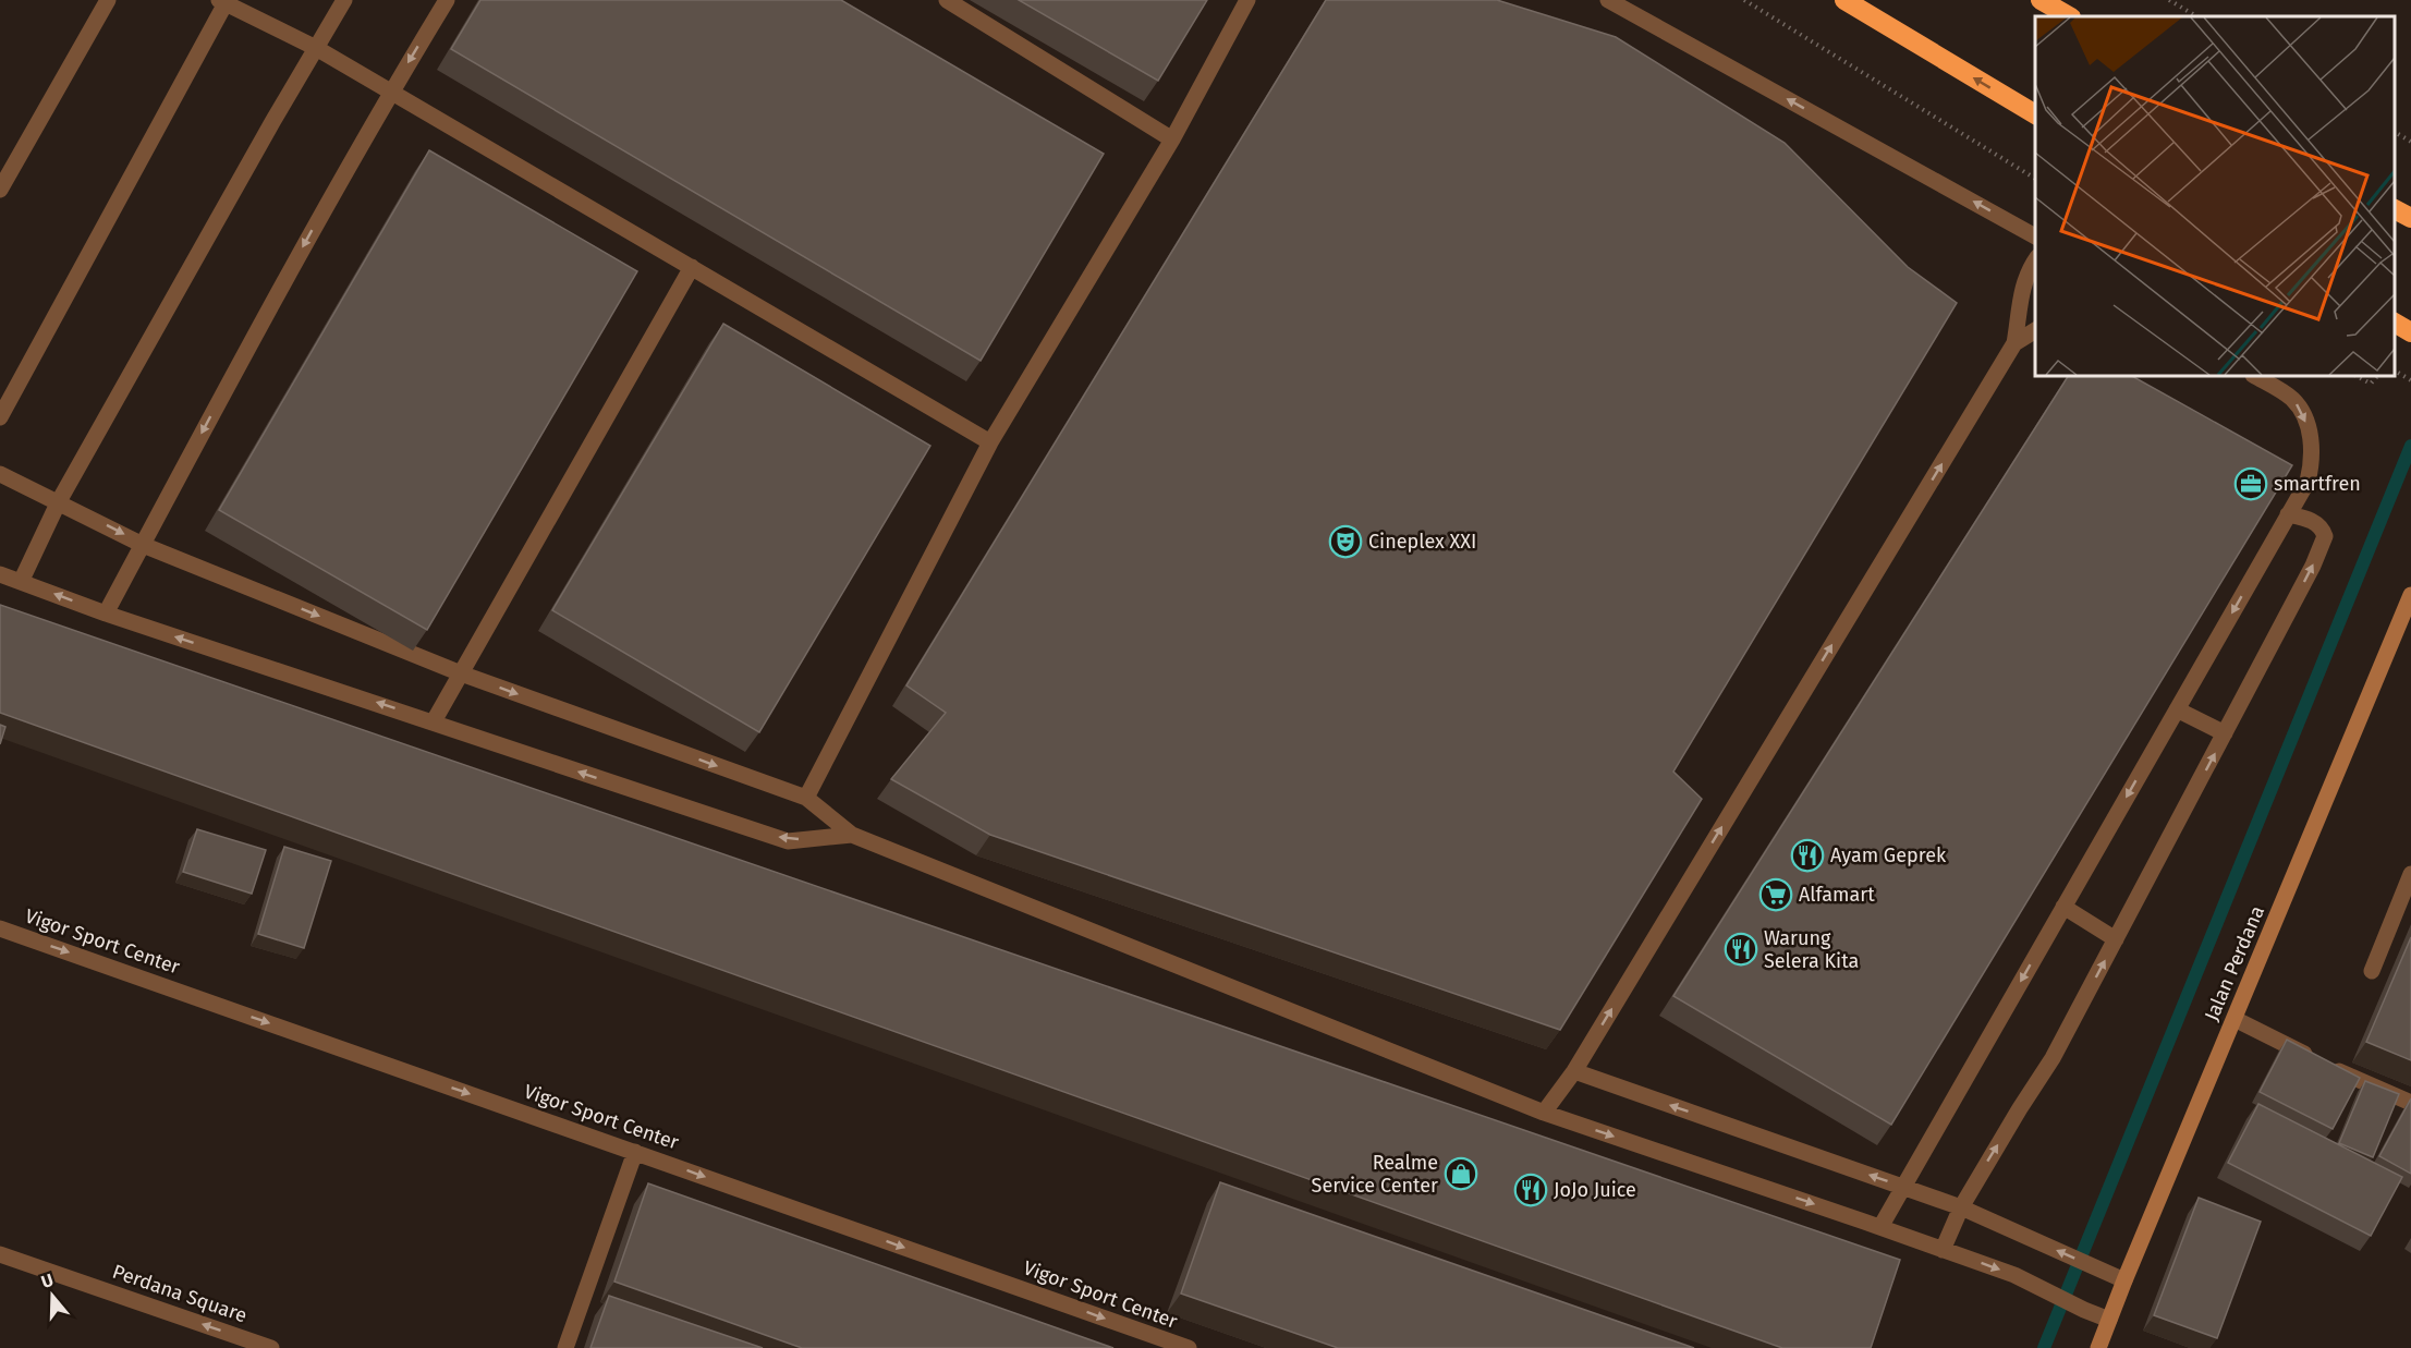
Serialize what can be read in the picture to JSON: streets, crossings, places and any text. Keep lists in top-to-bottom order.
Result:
{
  "streets": {
    "street": ["Jalan Perdana"],
    "lane": ["Vigor Sport Center", "Perdana Square"]
  },
  "one_way": ["Vigor Sport Center", "Perdana Square"],
  "places": {
    "office": ["smartfren"],
    "theatre": ["Cineplex XXI"],
    "restaurant": ["Ayam Geprek", "Warung Selera Kita", "JoJo Juice"],
    "supermarket": ["Alfamart"],
    "shop": ["Realme Service Center"]
  },
  "north": "top"
}
